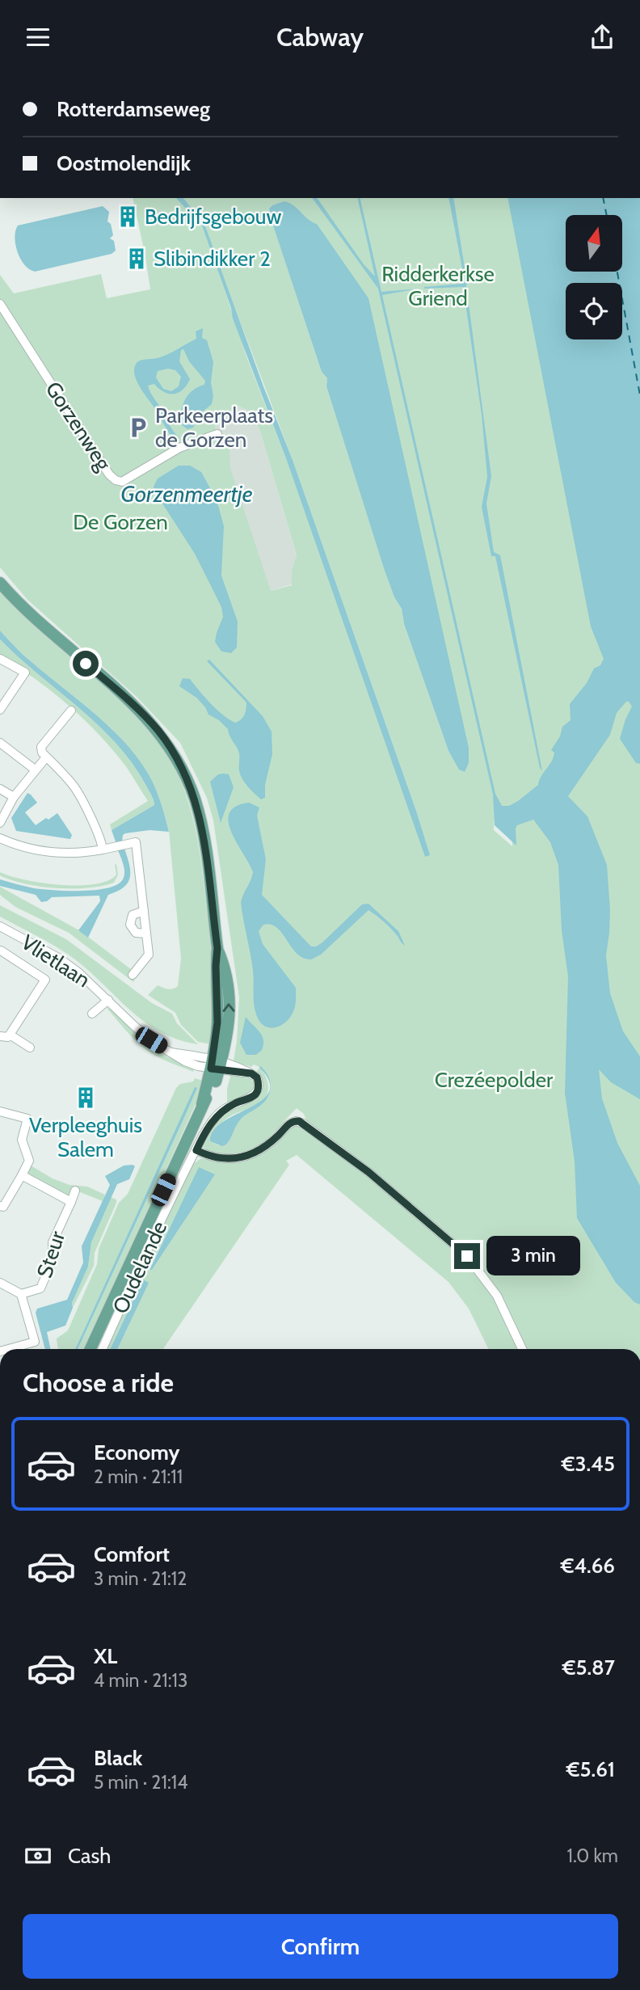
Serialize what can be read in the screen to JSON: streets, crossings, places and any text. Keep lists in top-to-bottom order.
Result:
{
  "streets": {
    "street": [
      "Gorzenweg",
      "Vlietlaan",
      "Steur",
      "Oudelande"
    ]
  },
  "crossings": [
    ["Vlietlaan", "Oudelande"]
  ],
  "water": ["Gorzenmeertje"],
  "parks": ["Ridderkerkse Griend", "De Gorzen", "Crezéepolder"],
  "places": {
    "building": ["Bedrijfsgebouw", "Slibindikker 2", "Verpleeghuis Salem"],
    "parking": ["Parkeerplaats de Gorzen"]
  },
  "north": "top",
  "page": {
    "header": "Cabway",
    "banner": ["Rotterdamseweg", "Oostmolendijk"],
    "bubble": "3 min",
    "heading": "Choose a ride",
    "list": [
      {
        "name": "Economy",
        "note": "2 min · 21:11",
        "value": "€3.45"
      },
      {
        "name": "Comfort",
        "note": "3 min · 21:12",
        "value": "€4.66"
      },
      {
        "name": "XL",
        "note": "4 min · 21:13",
        "value": "€5.87"
      },
      {
        "name": "Black",
        "note": "5 min · 21:14",
        "value": "€5.61"
      }
    ],
    "pay": ["Cash", "1.0 km"],
    "buttons": "Confirm"
  }
}
